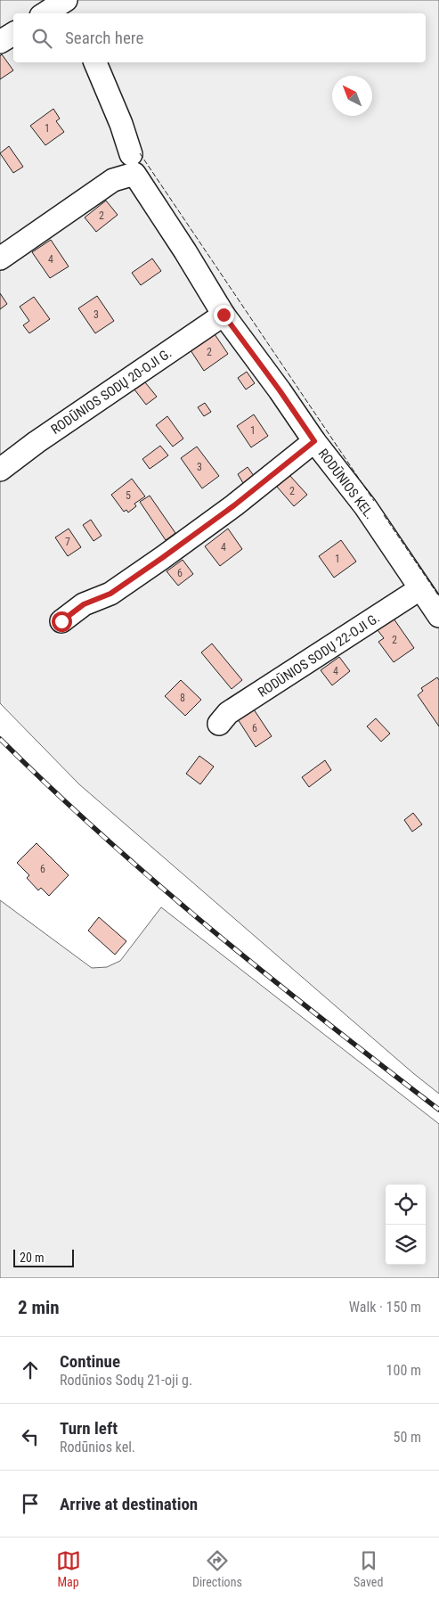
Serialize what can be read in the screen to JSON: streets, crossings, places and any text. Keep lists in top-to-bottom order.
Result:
{
  "streets": {
    "street": ["RODŪNIOS SODŲ 20-OJI G.", "RODŪNIOS KEL.", "RODŪNIOS SODŲ 22-OJI G."]
  },
  "crossings": [
    ["RODŪNIOS SODŲ 20-OJI G.", "RODŪNIOS KEL."],
    ["RODŪNIOS KEL.", "RODŪNIOS SODŲ 22-OJI G."]
  ],
  "house_numbers": [
    "1",
    "2",
    "4",
    "3",
    "2",
    "1",
    "3",
    "2",
    "5",
    "7",
    "4",
    "1",
    "6",
    "2",
    "4",
    "8",
    "6",
    "6"
  ],
  "scale_bar": "20 m",
  "north": "top left",
  "page": {
    "search": "Search here",
    "scale": "20 m",
    "heading": ["2 min", "Walk · 150 m"],
    "list": [
      ["Continue", "Rodūnios Sodų 21-oji g.", "100 m"],
      ["Turn left", "Rodūnios kel.", "50 m"],
      "Arrive at destination"
    ],
    "nav": ["Map", "Directions", "Saved"]
  }
}
